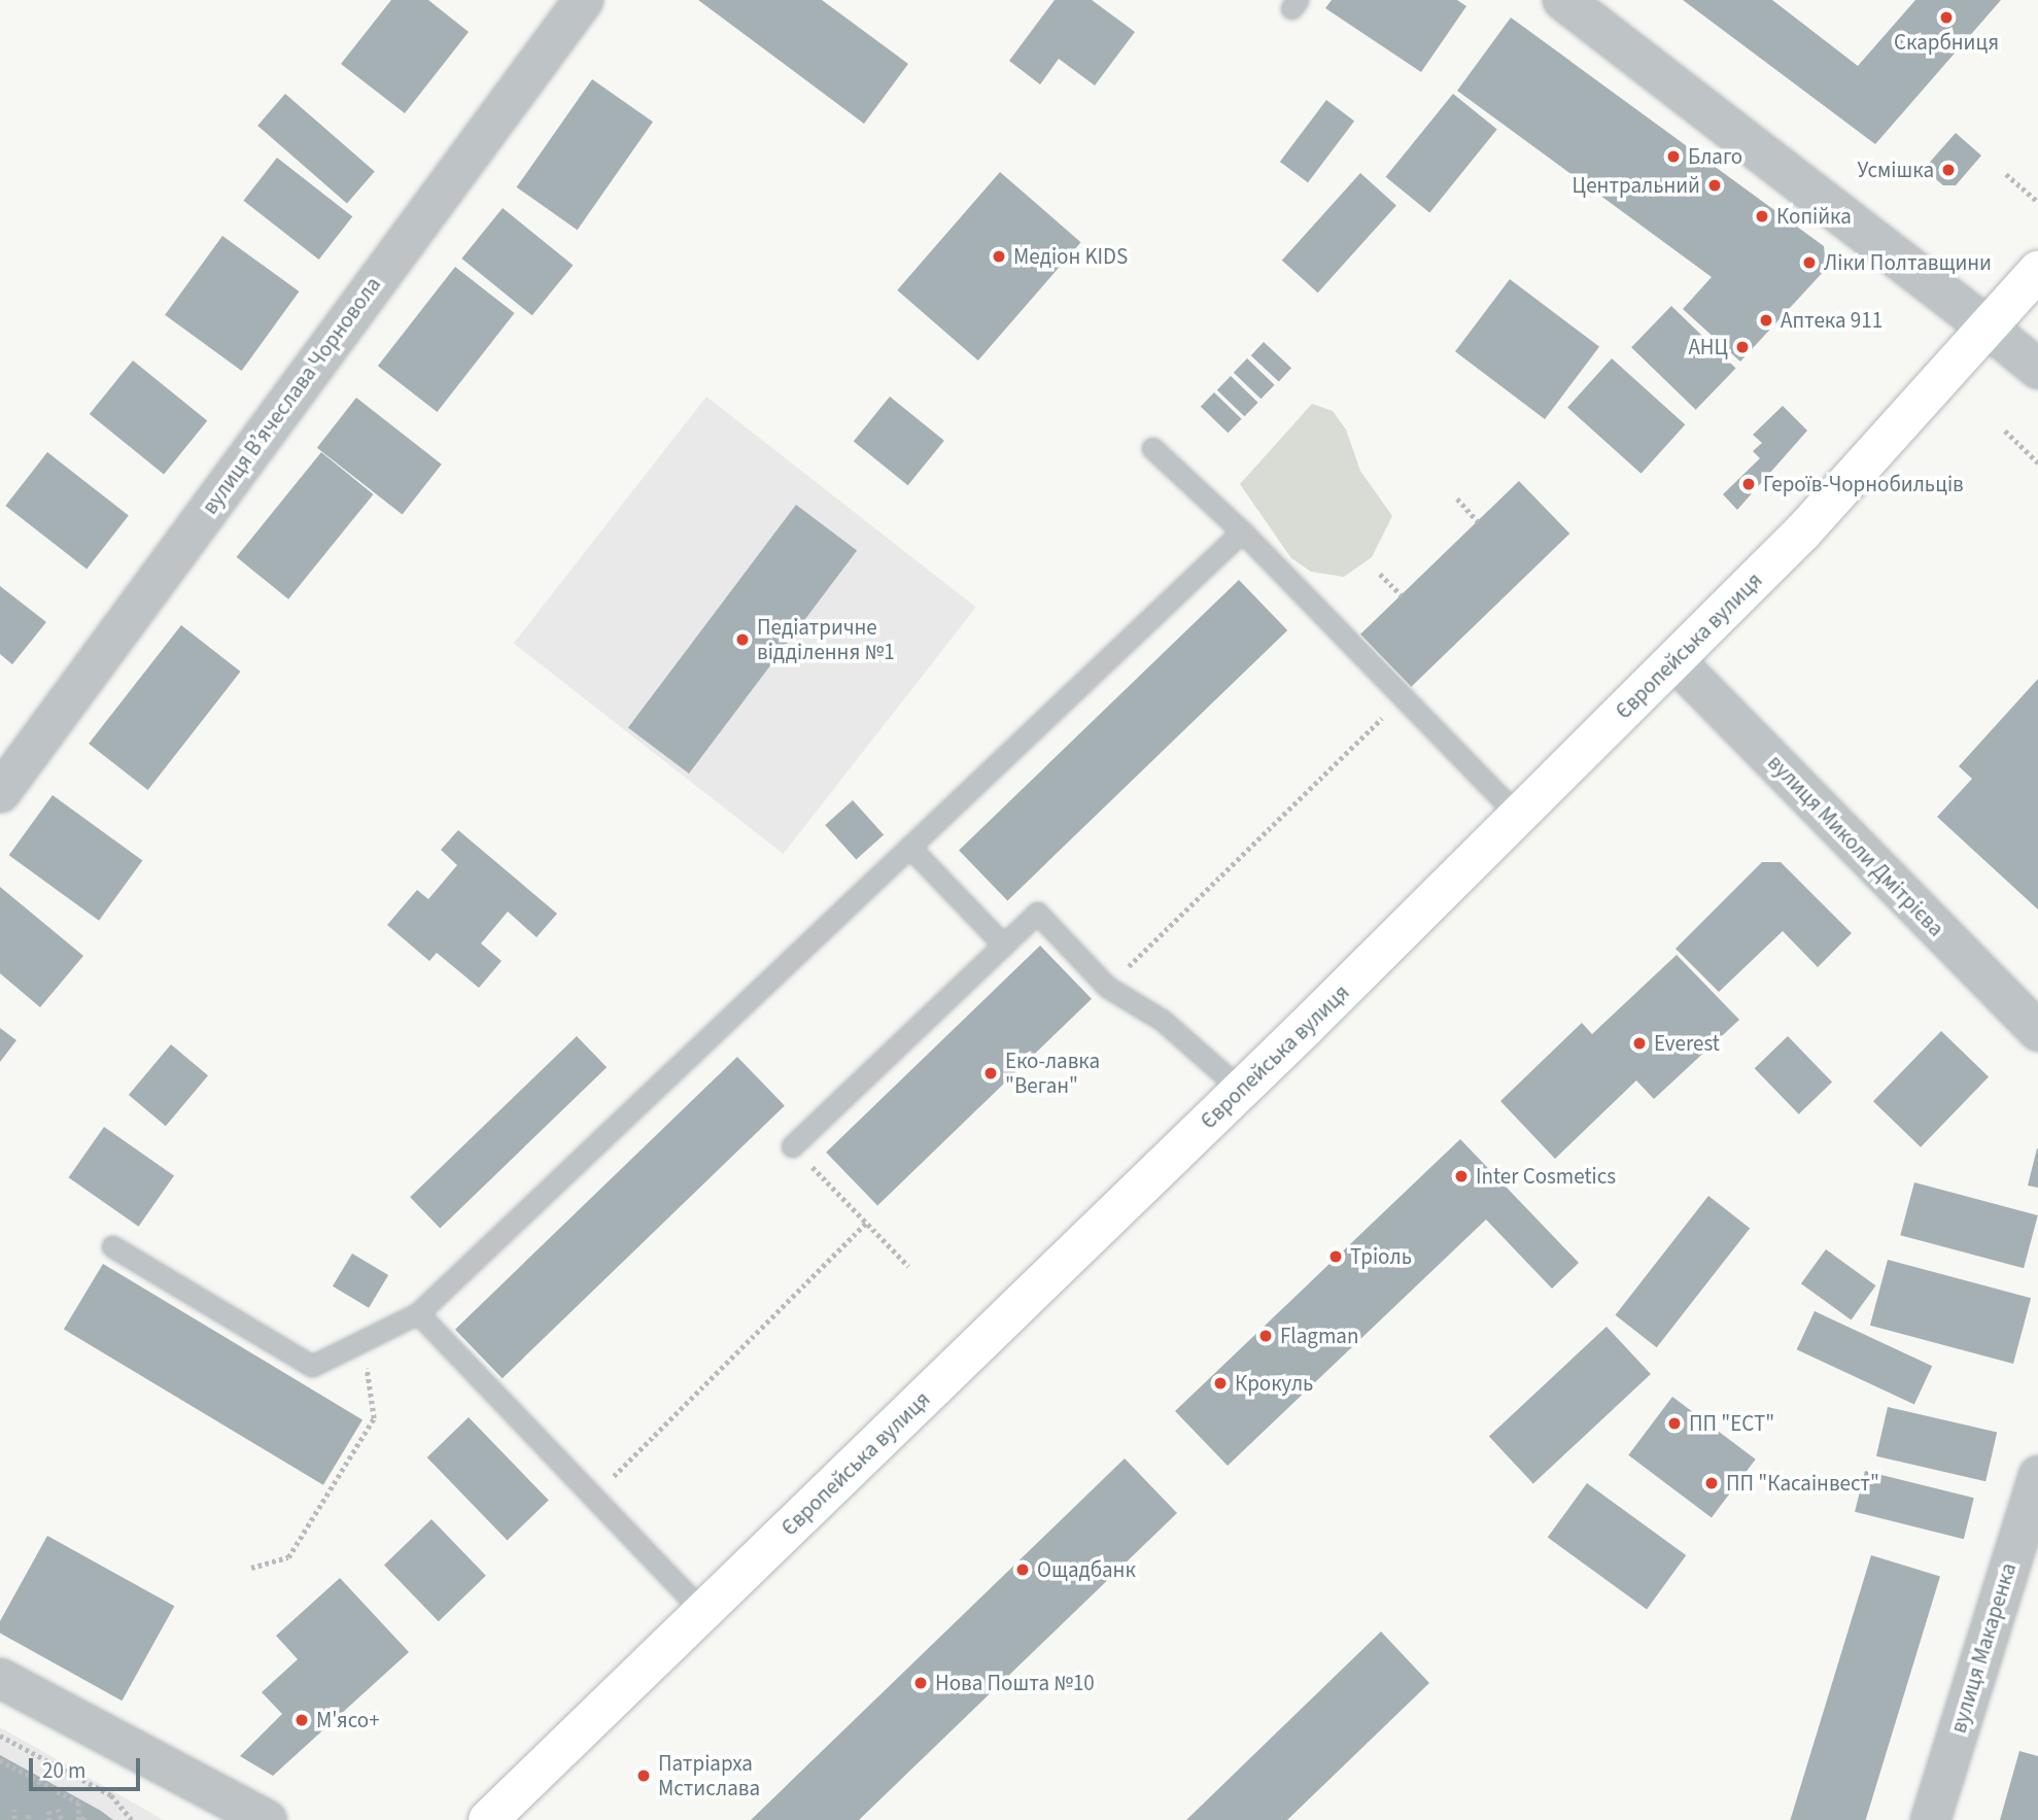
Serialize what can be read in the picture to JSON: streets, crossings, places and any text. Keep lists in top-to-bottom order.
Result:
{
  "streets": {
    "main road": ["Європейська вулиця"],
    "street": ["вулиця Вʼячеслава Чорновола", "вулиця Миколи Дмітрієва", "вулиця Макаренка"]
  },
  "crossings": [
    ["Європейська вулиця", "вулиця Миколи Дмітрієва"]
  ],
  "places": [
    "Скарбниця",
    "Благо",
    "Усмішка",
    "Центральний",
    "Копійка",
    "Медіон KIDS",
    "Ліки Полтавщини",
    "Аптека 911",
    "АНЦ",
    "Героїв-Чорнобильців",
    "Педіатричне відділення №1",
    "Everest",
    "Еко-лавка \"Веган\"",
    "Inter Cosmetics",
    "Тріоль",
    "Flagman",
    "Крокуль",
    "ПП \"ЕСТ\"",
    "ПП \"Касаінвест\"",
    "Ощадбанк",
    "Нова Пошта №10",
    "М'ясо+",
    "Патріарха Мстислава"
  ],
  "scale_bar": "20 m"
}
